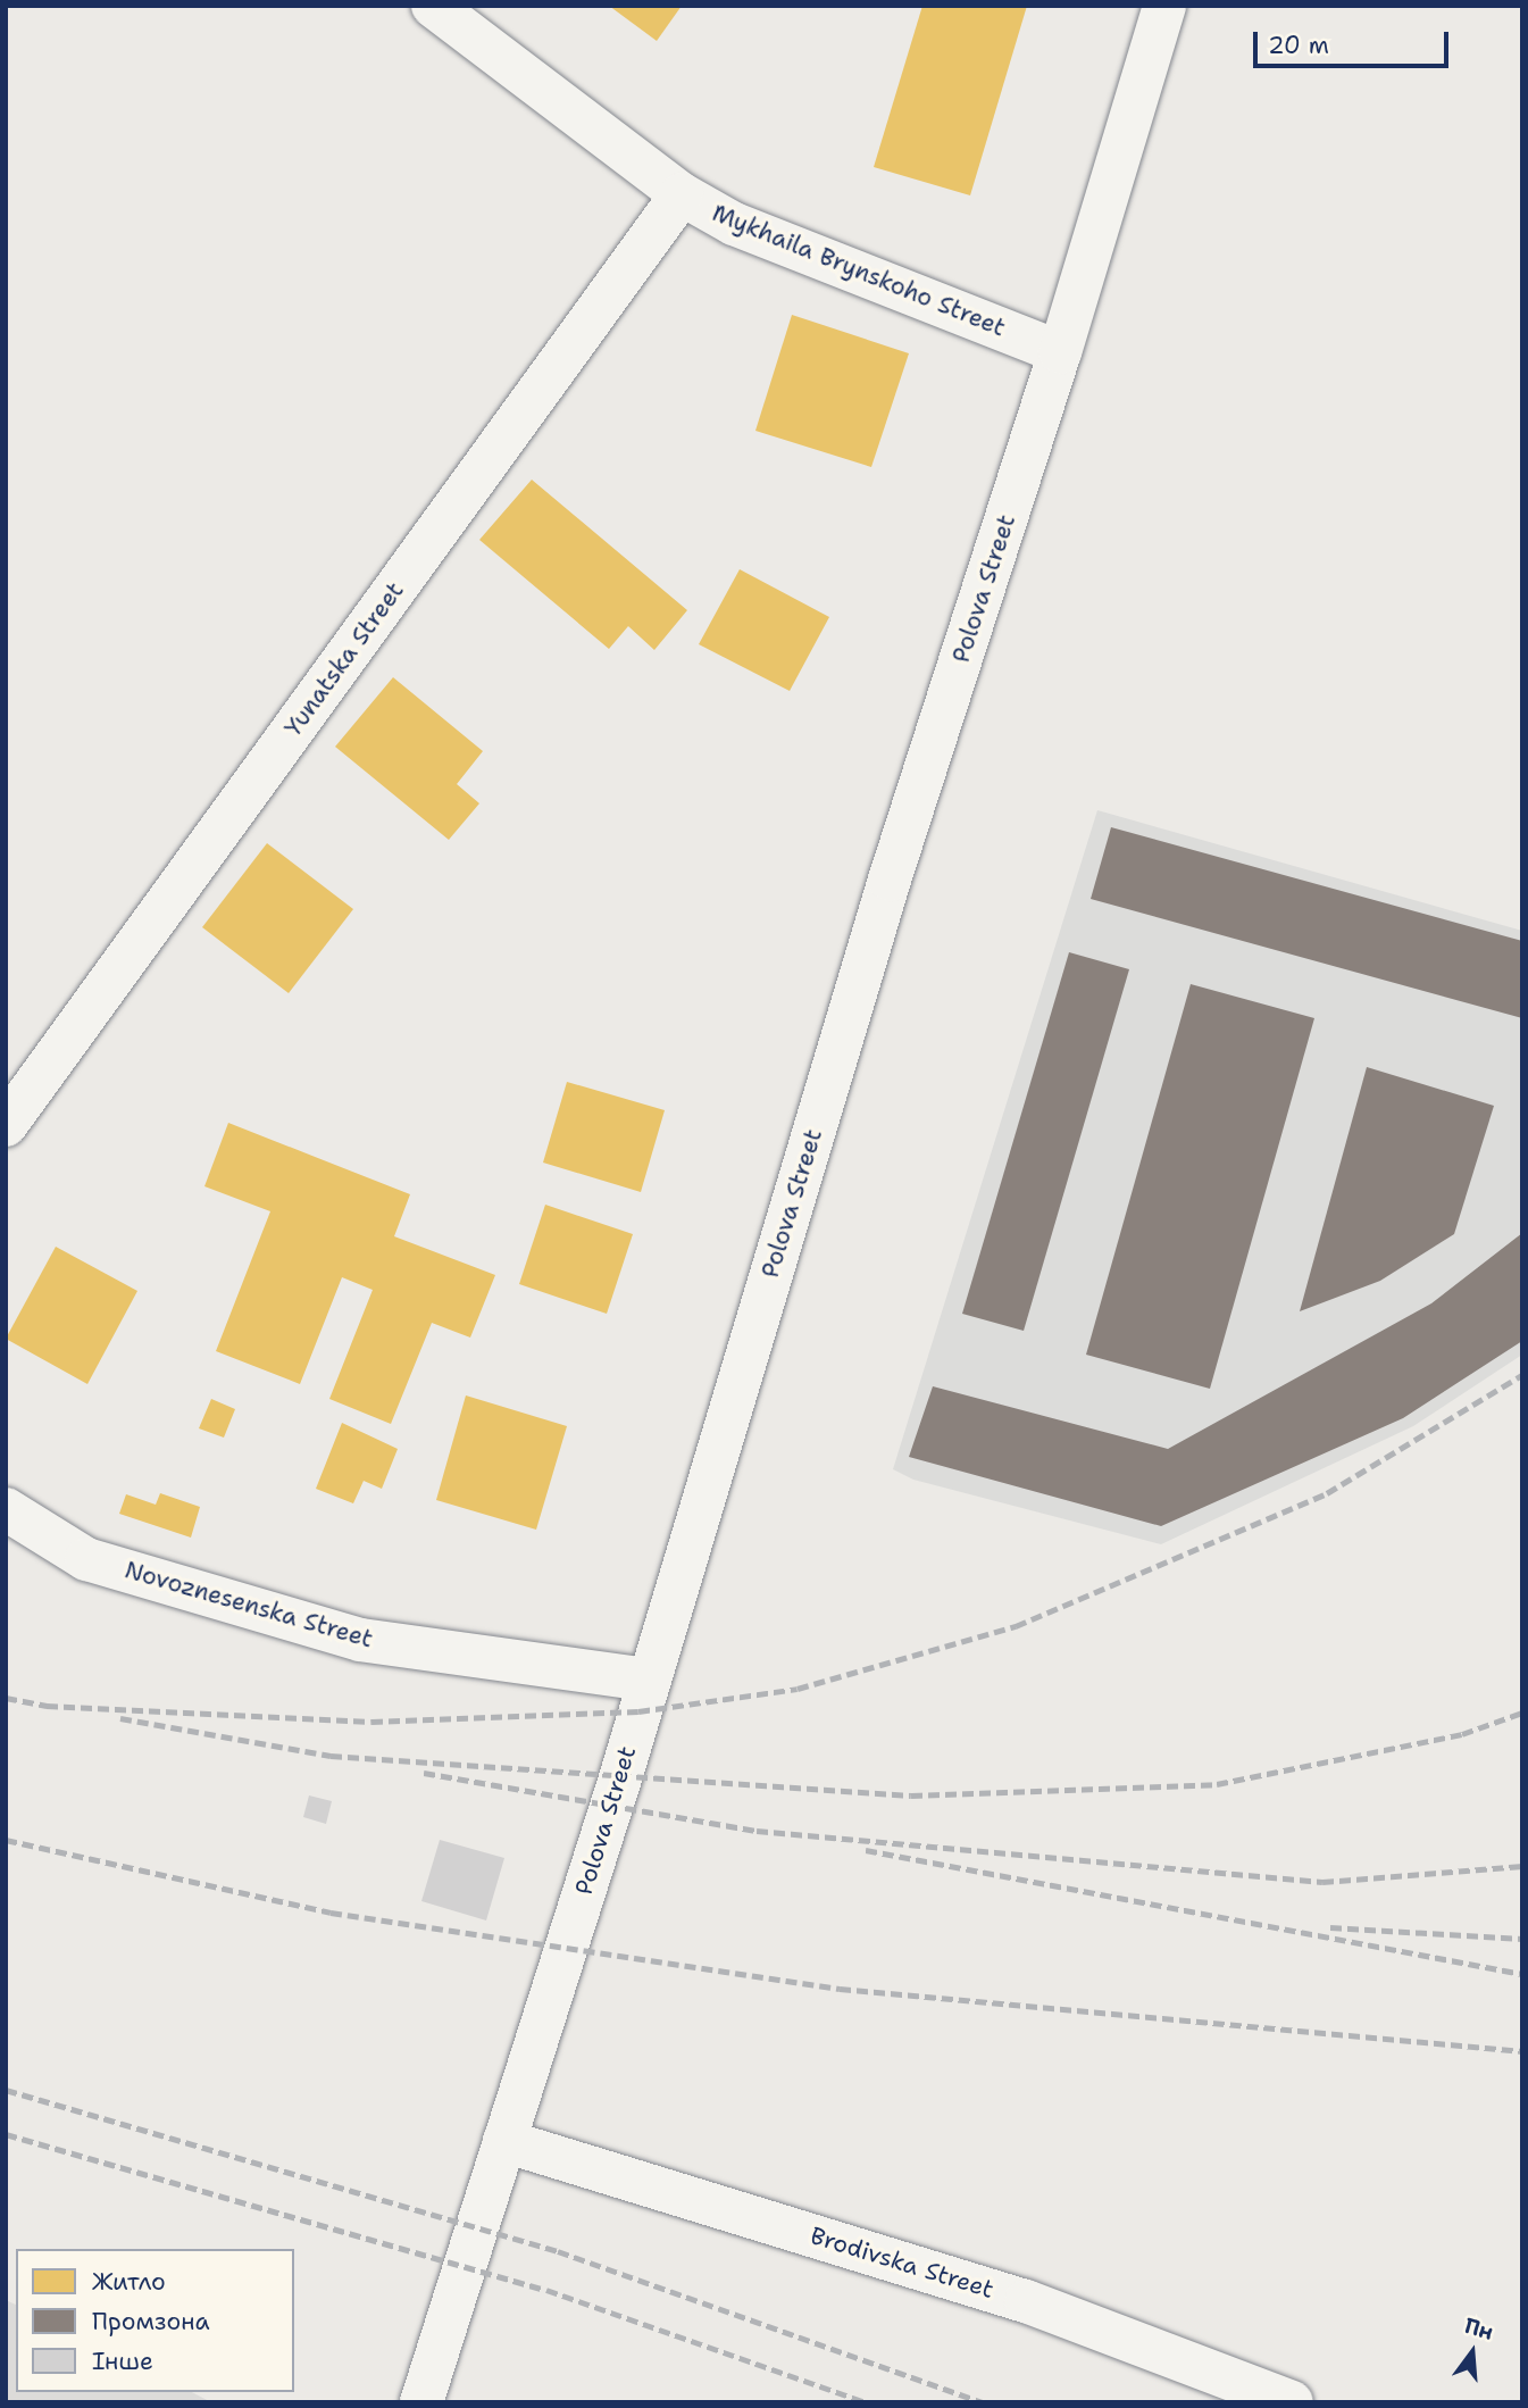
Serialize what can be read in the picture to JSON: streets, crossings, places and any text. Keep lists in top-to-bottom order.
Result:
{
  "streets": {
    "street": [
      "Mykhaila Brynskoho Street",
      "Polova Street",
      "Yunatska Street",
      "Novoznesenska Street",
      "Brodivska Street"
    ]
  },
  "crossings": [
    ["Mykhaila Brynskoho Street", "Polova Street"],
    ["Mykhaila Brynskoho Street", "Yunatska Street"],
    ["Polova Street", "Novoznesenska Street"],
    ["Polova Street", "Brodivska Street"]
  ],
  "legend": ["Житло", "Промзона", "Інше"],
  "scale_bar": "20 m",
  "north": "top"
}
